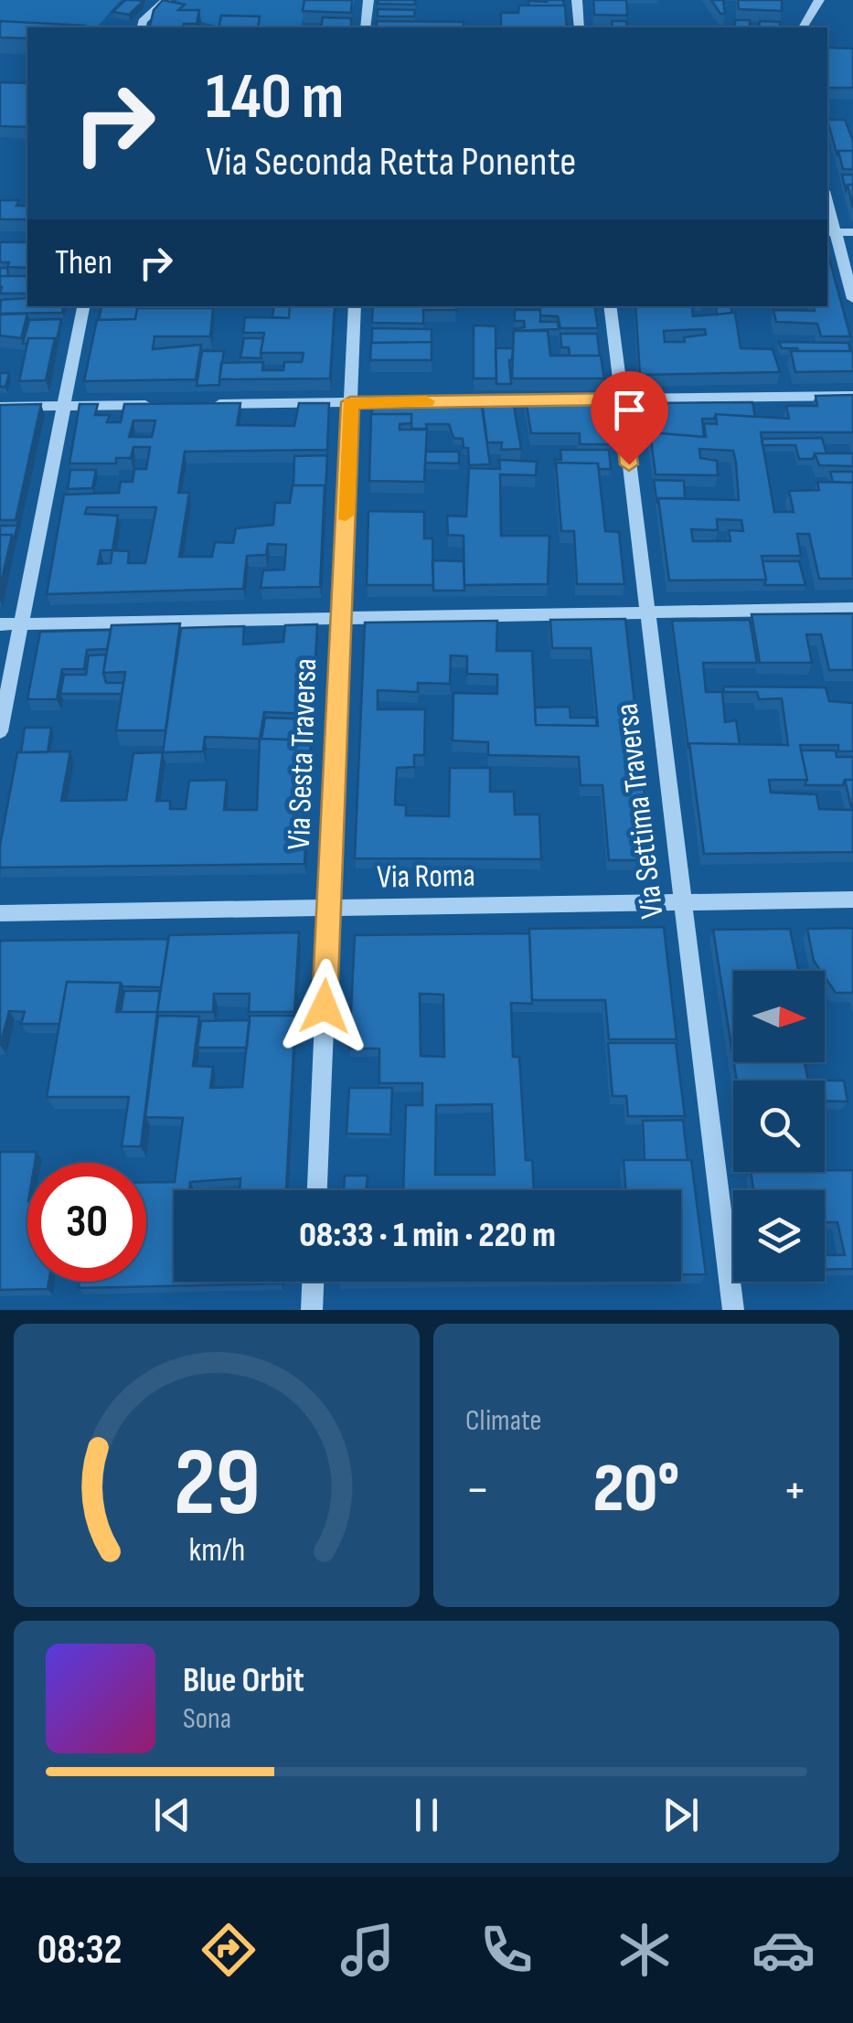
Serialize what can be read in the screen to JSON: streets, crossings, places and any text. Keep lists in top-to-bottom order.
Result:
{
  "streets": {
    "street": ["Via Sesta Traversa", "Via Settima Traversa", "Via Roma"]
  },
  "crossings": [
    ["Via Sesta Traversa", "Via Roma"],
    ["Via Settima Traversa", "Via Roma"]
  ],
  "north": "right",
  "page": {
    "turn": ["140 m", "Via Seconda Retta Ponente"],
    "then": "Then",
    "limit": "30",
    "trip": "08:33 · 1 min · 220 m",
    "tile": "Climate",
    "heat": ["−", "20°", "+"],
    "song": ["Blue Orbit", "Sona"],
    "tabs": "08:32",
    "gauge": ["29", "km/h"]
  }
}
